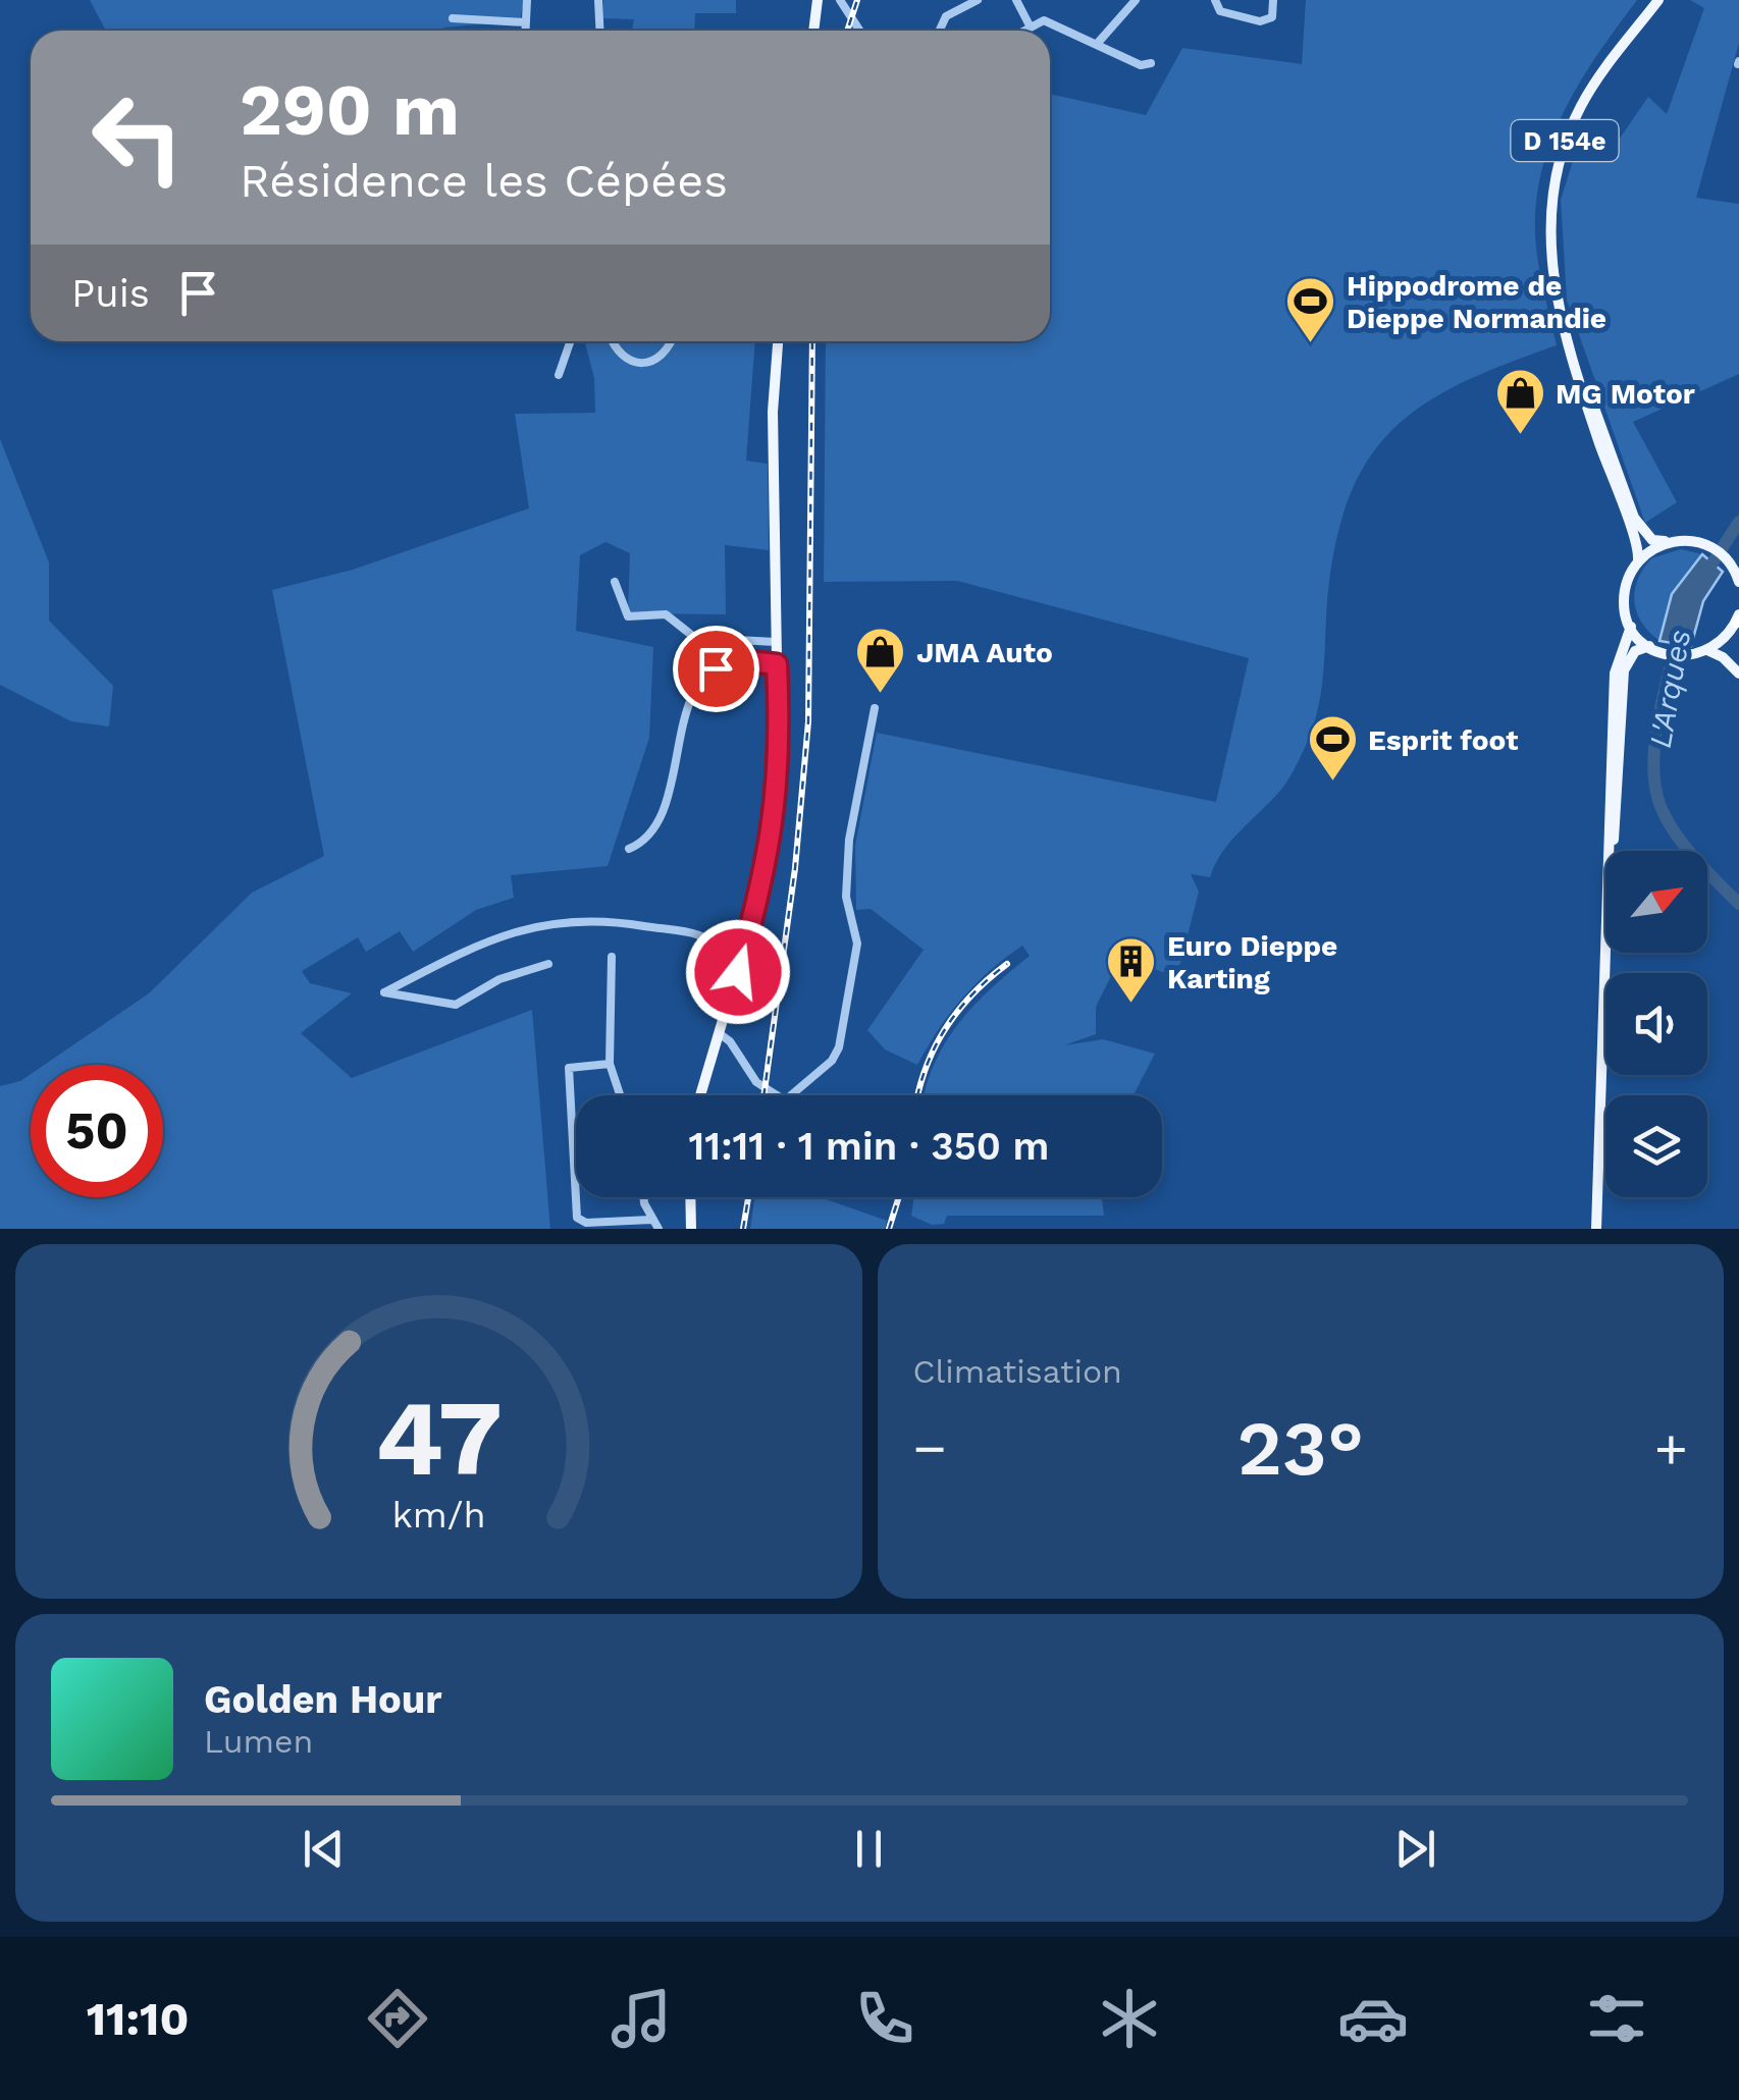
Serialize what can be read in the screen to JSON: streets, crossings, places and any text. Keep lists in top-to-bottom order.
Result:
{
  "streets": {
    "main road": ["D 154e"]
  },
  "water": ["L'Arques"],
  "places": {
    "sports": ["Hippodrome de Dieppe Normandie", "Esprit foot"],
    "shop": ["MG Motor", "JMA Auto"],
    "building": ["Euro Dieppe Karting"]
  },
  "north": "top right",
  "page": {
    "turn": ["290 m", "Résidence les Cépées"],
    "then": "Puis",
    "limit": "50",
    "trip": "11:11 · 1 min · 350 m",
    "tile": "Climatisation",
    "heat": ["−", "23°", "+"],
    "song": ["Golden Hour", "Lumen"],
    "tabs": "11:10",
    "gauge": ["47", "km/h"]
  }
}
